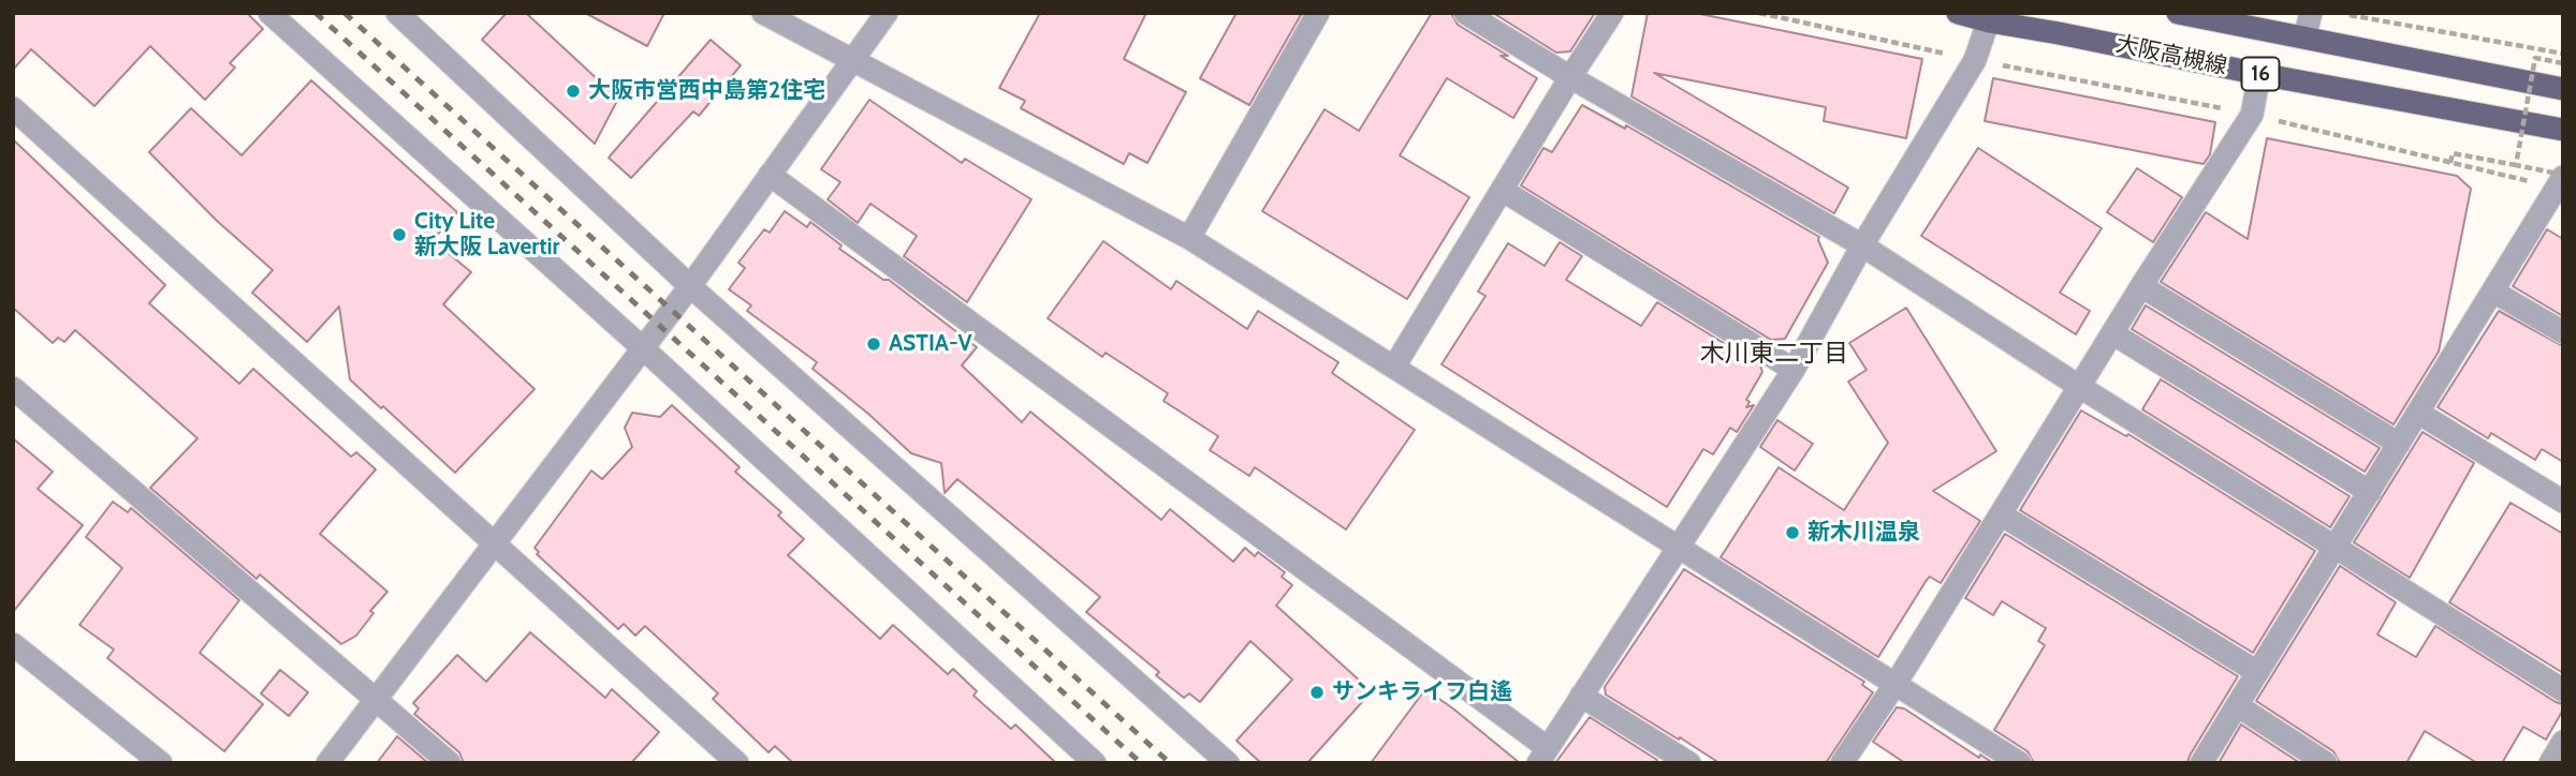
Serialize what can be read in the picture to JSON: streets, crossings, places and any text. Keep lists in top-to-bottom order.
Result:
{
  "streets": {
    "main road": ["大阪高槻線", "16"]
  },
  "districts": ["木川東二丁目"],
  "places": [
    "大阪市営西中島第2住宅",
    "City Lite 新大阪 Lavertir",
    "ASTIA-V",
    "新木川温泉",
    "サンキライフ白遙"
  ]
}
